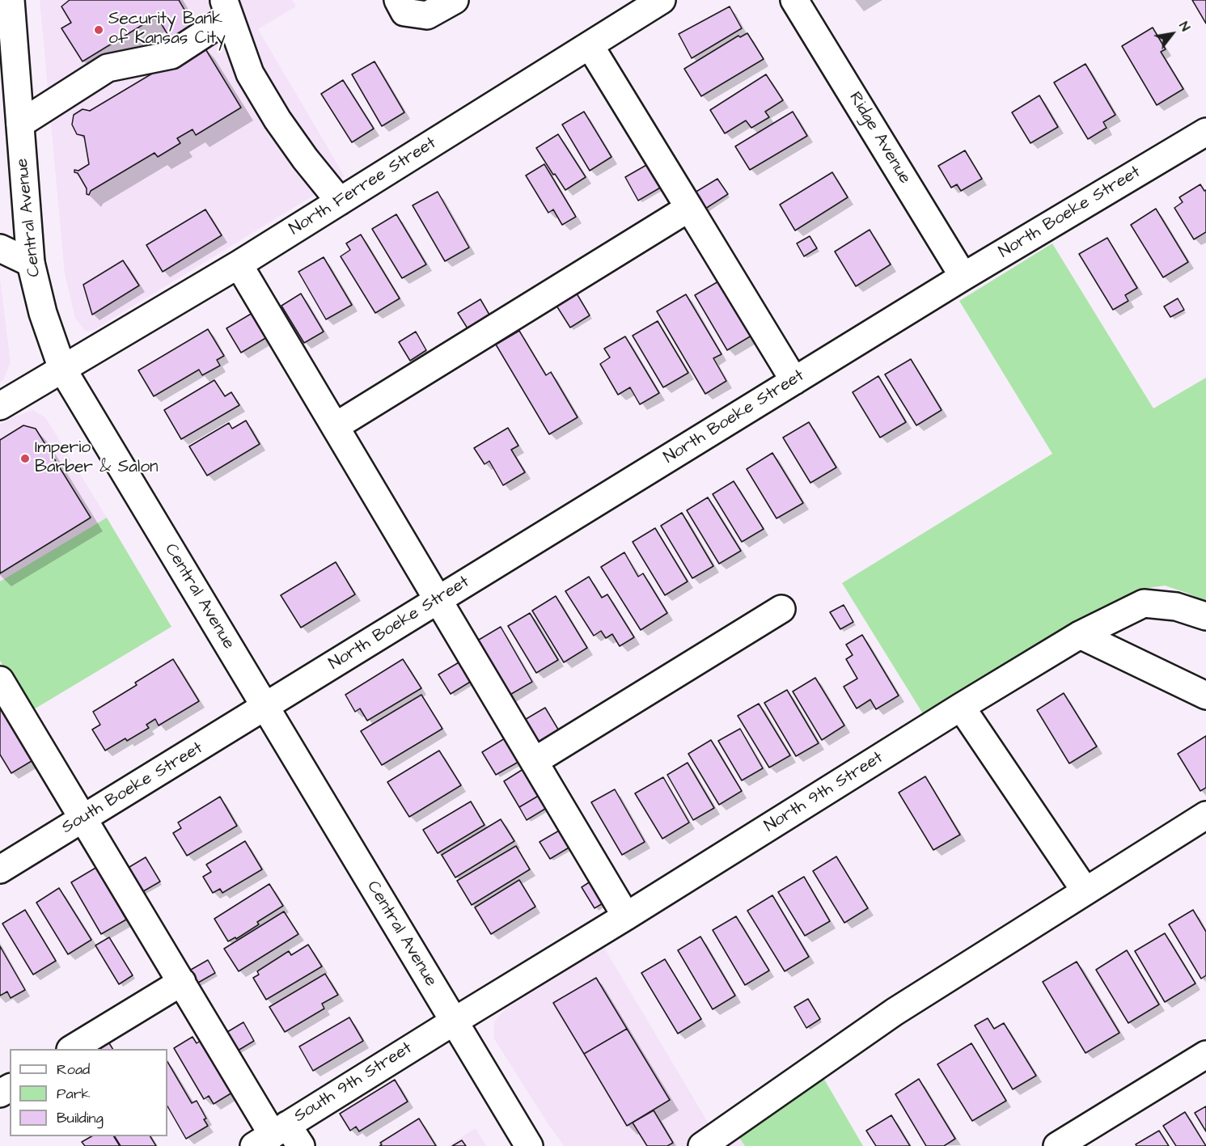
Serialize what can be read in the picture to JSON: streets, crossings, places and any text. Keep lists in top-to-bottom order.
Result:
{
  "streets": {
    "street": [
      "Ridge Avenue",
      "North Ferree Street",
      "North Boeke Street",
      "Central Avenue",
      "South Boeke Street",
      "North 9th Street",
      "South 9th Street"
    ]
  },
  "crossings": [
    ["Ridge Avenue", "North Boeke Street"],
    ["North Ferree Street", "Central Avenue"],
    ["North Boeke Street", "Central Avenue"],
    ["North Boeke Street", "South Boeke Street"],
    ["Central Avenue", "South Boeke Street"],
    ["Central Avenue", "North 9th Street"],
    ["Central Avenue", "South 9th Street"],
    ["North 9th Street", "South 9th Street"]
  ],
  "places": ["Security Bank of Kansas City", "Imperio Barber & Salon"],
  "legend": ["Road", "Park", "Building"],
  "north": "top right"
}
